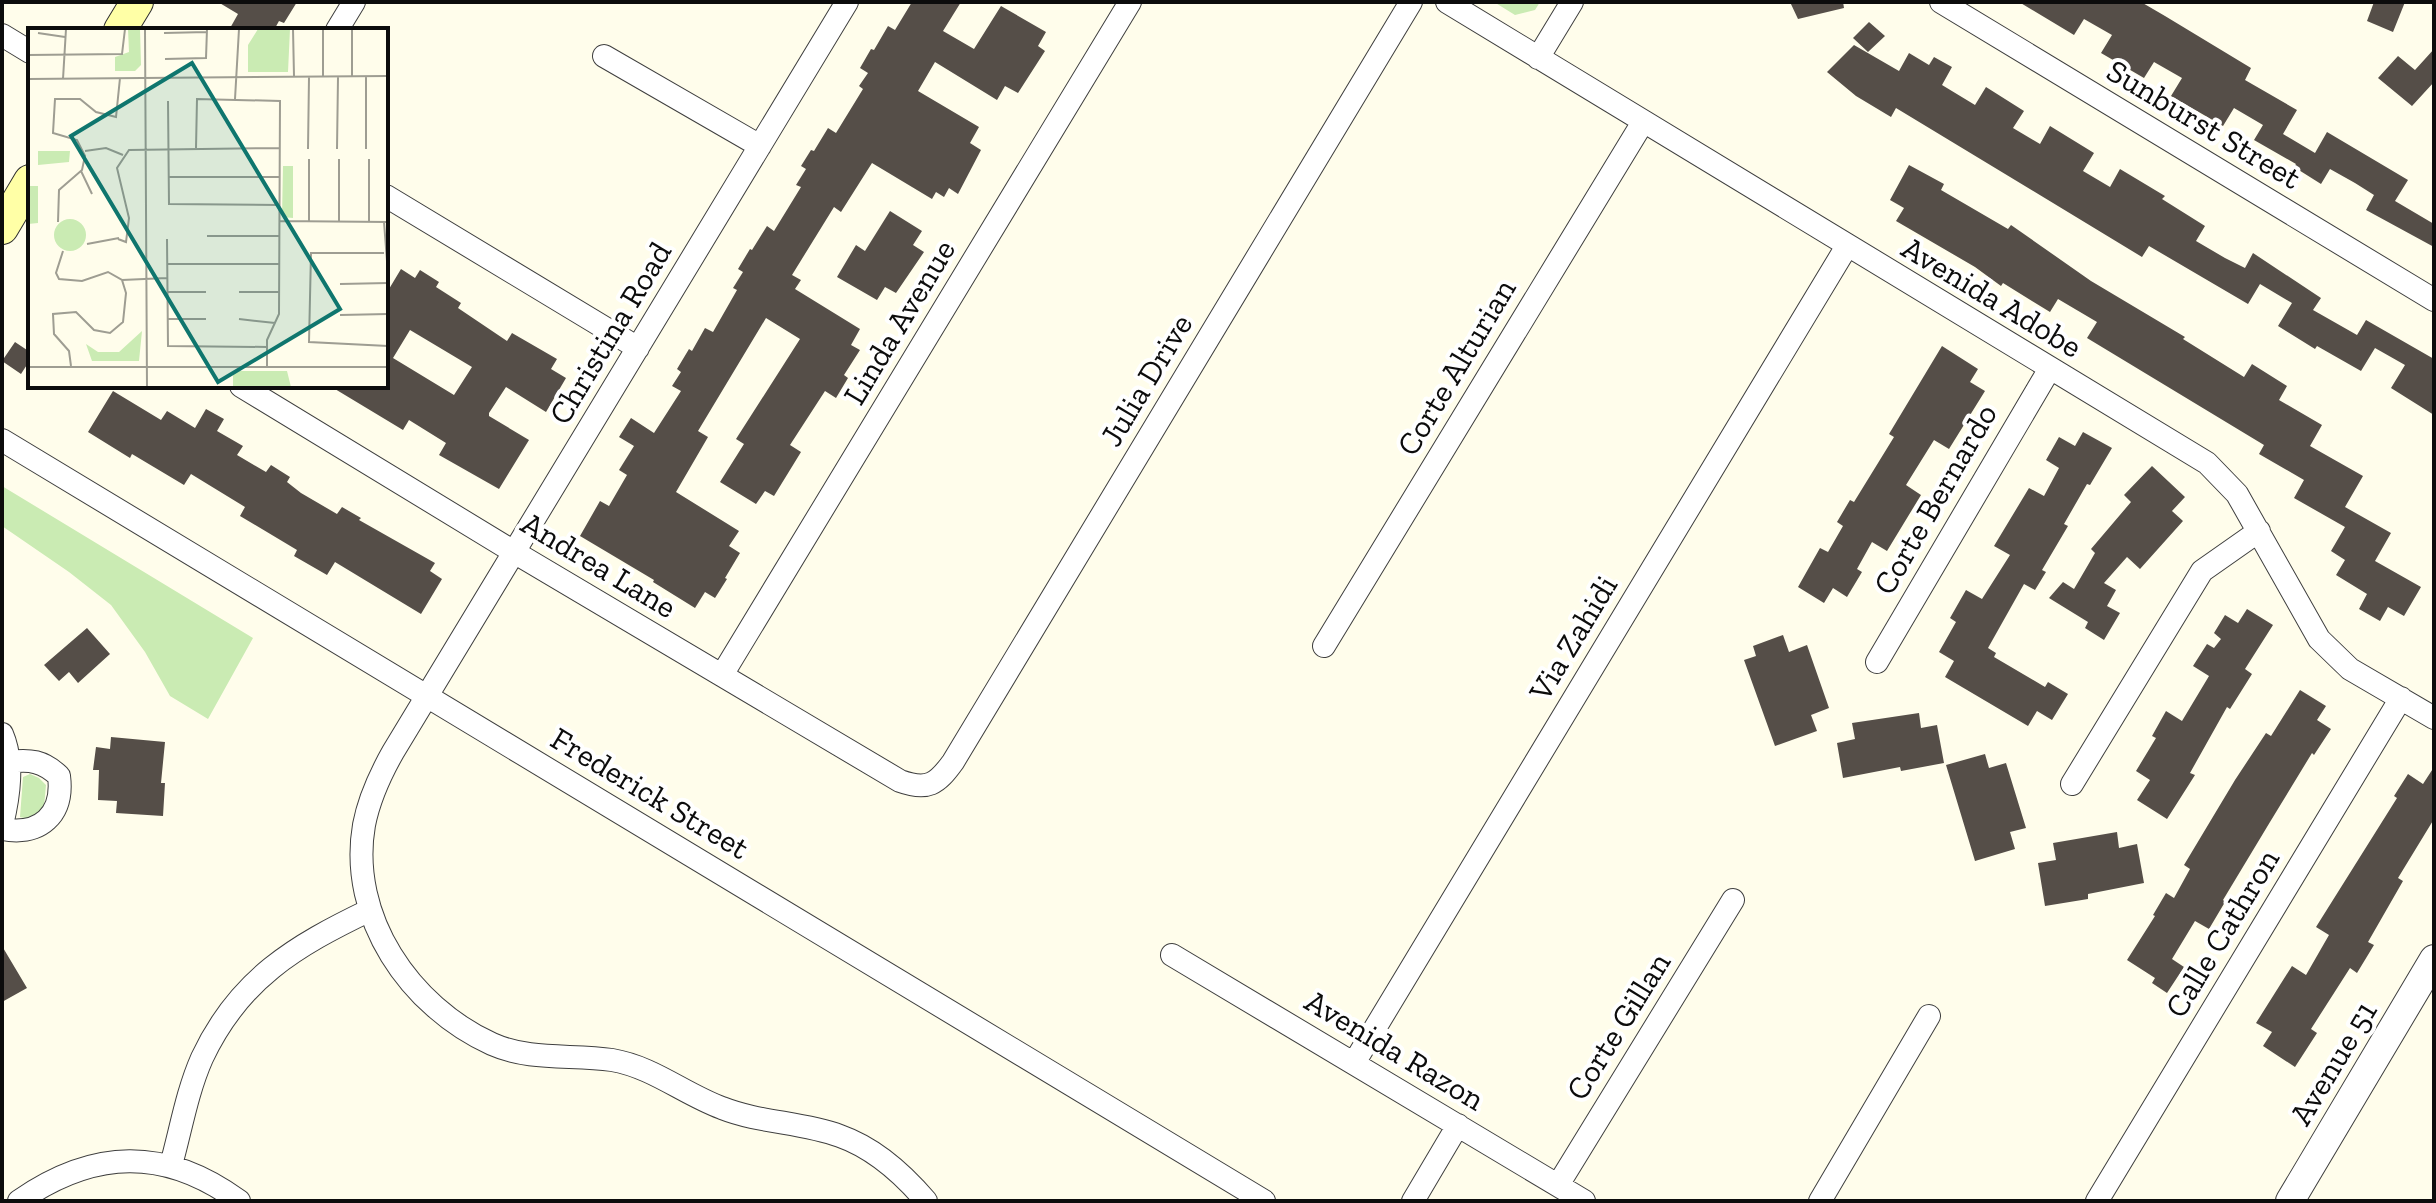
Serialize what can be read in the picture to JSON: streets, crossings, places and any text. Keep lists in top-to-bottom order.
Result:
{
  "streets": {
    "street": [
      "Sunburst Street",
      "Avenida Adobe",
      "Linda Avenue",
      "Christina Road",
      "Corte Alturian",
      "Julia Drive",
      "Corte Bernardo",
      "Andrea Lane",
      "Via Zahidi",
      "Frederick Street",
      "Calle Cathron",
      "Corte Gillan",
      "Avenida Razon",
      "Avenue 51"
    ]
  },
  "crossings": [
    ["Avenida Adobe", "Corte Alturian"],
    ["Avenida Adobe", "Corte Bernardo"],
    ["Avenida Adobe", "Via Zahidi"],
    ["Avenida Adobe", "Calle Cathron"],
    ["Linda Avenue", "Andrea Lane"],
    ["Christina Road", "Andrea Lane"],
    ["Christina Road", "Frederick Street"],
    ["Julia Drive", "Andrea Lane"],
    ["Via Zahidi", "Avenida Razon"],
    ["Corte Gillan", "Avenida Razon"]
  ]
}
